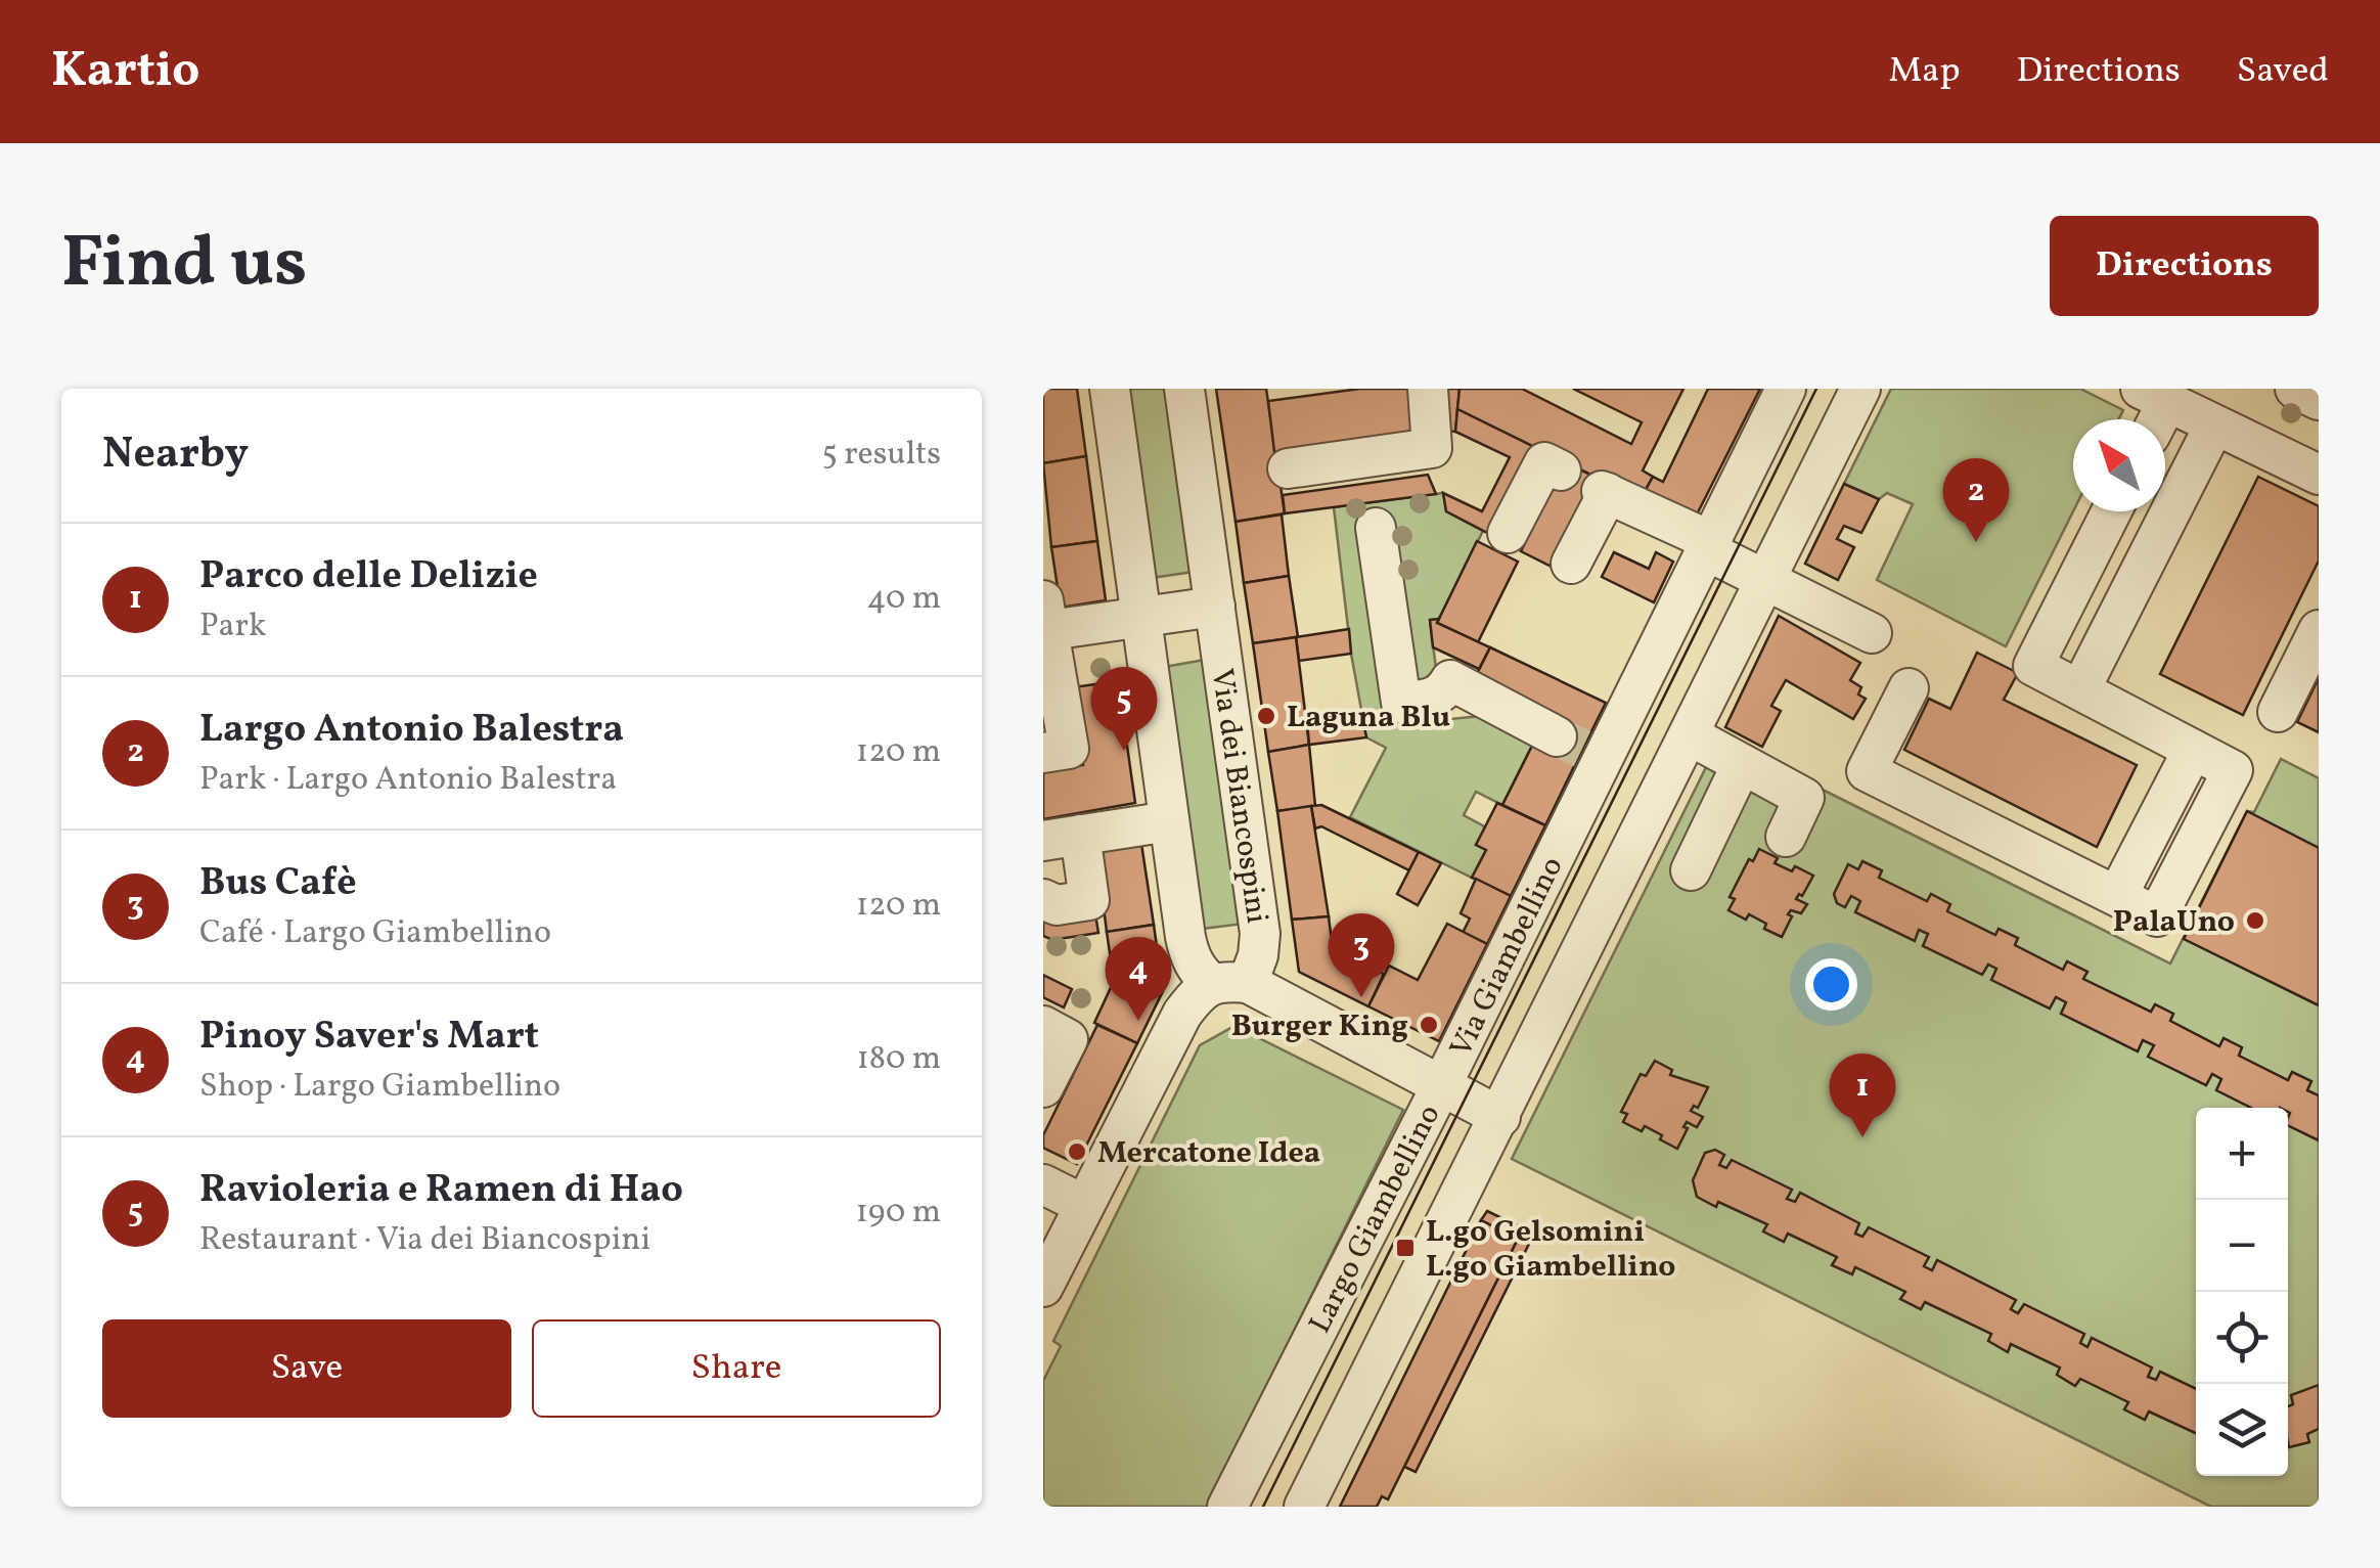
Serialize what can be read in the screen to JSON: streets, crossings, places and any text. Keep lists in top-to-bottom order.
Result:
{
  "streets": {
    "street": ["Via dei Biancospini", "Via Giambellino", "Largo Giambellino"]
  },
  "crossings": [
    ["Via dei Biancospini", "Largo Giambellino"],
    ["Via Giambellino", "Largo Giambellino"]
  ],
  "places": {
    "other": [
      "Laguna Blu",
      "PalaUno",
      "Burger King",
      "Mercatone Idea"
    ],
    "transit": ["L.go Gelsomini L.go Giambellino"]
  },
  "north": "top left",
  "page": {
    "header": "Kartio",
    "nav": ["Map", "Directions", "Saved"],
    "title": "Find us",
    "buttons": [
      "Directions",
      ["Save", "Share"]
    ],
    "heading": ["Nearby", "5 results"],
    "pins": [
      "2",
      "5",
      "3",
      "4",
      "1"
    ],
    "list": [
      {
        "mark": "1",
        "name": "Parco delle Delizie",
        "note": "Park",
        "value": "40 m"
      },
      {
        "mark": "2",
        "name": "Largo Antonio Balestra",
        "note": "Park · Largo Antonio Balestra",
        "value": "120 m"
      },
      {
        "mark": "3",
        "name": "Bus Cafè",
        "note": "Café · Largo Giambellino",
        "value": "120 m"
      },
      {
        "mark": "4",
        "name": "Pinoy Saver's Mart",
        "note": "Shop · Largo Giambellino",
        "value": "180 m"
      },
      {
        "mark": "5",
        "name": "Ravioleria e Ramen di Hao",
        "note": "Restaurant · Via dei Biancospini",
        "value": "190 m"
      }
    ],
    "map_buttons": ["+", "−"]
  }
}
